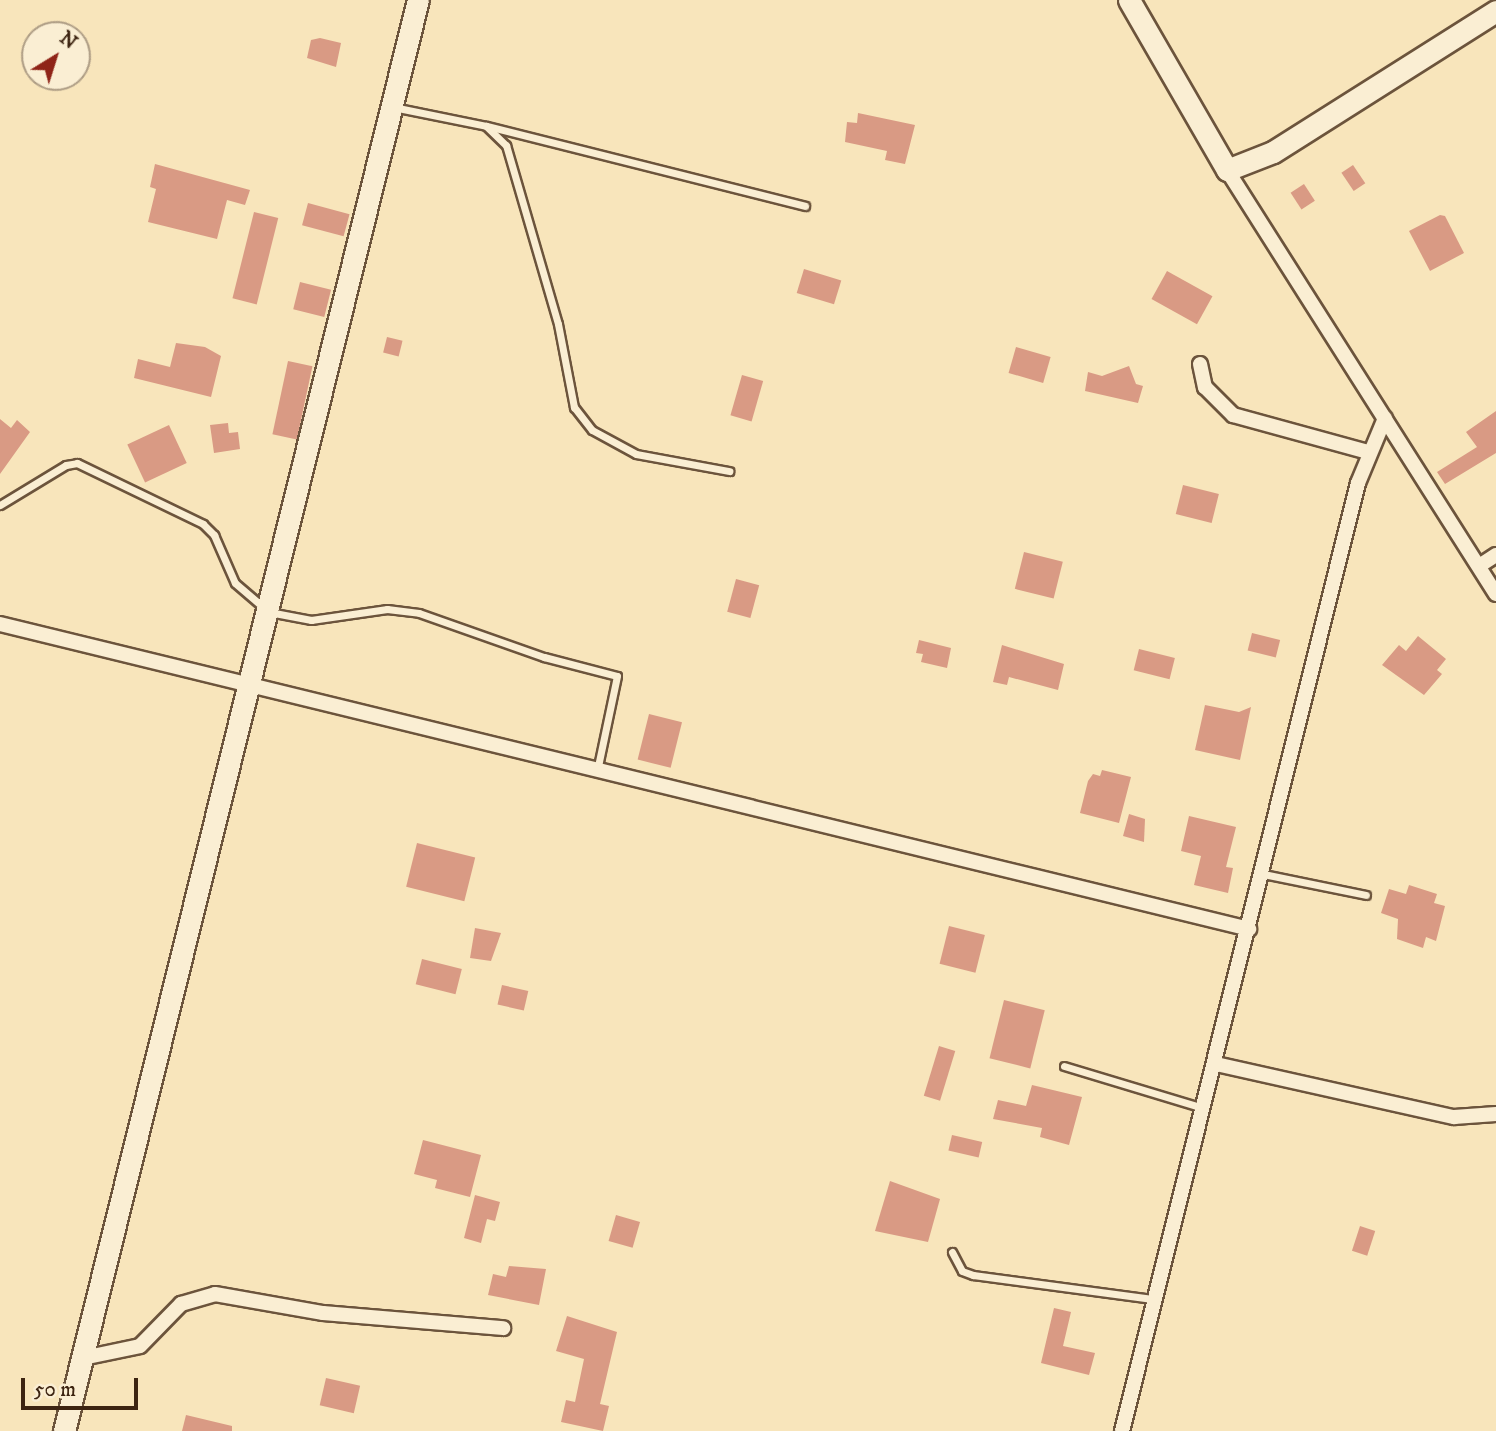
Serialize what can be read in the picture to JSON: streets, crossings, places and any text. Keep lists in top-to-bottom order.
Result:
{
  "scale_bar": "50 m",
  "north": "top right"
}
